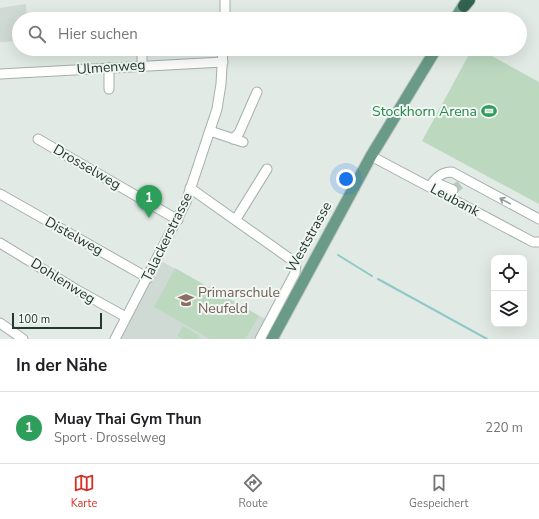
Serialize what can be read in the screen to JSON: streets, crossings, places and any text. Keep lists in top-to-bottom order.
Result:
{
  "streets": {
    "main road": ["Weststrasse"],
    "street": [
      "Ulmenweg",
      "Drosselweg",
      "Leubank",
      "Distelweg",
      "Talackerstrasse",
      "Dohlenweg"
    ]
  },
  "crossings": [
    ["Ulmenweg", "Talackerstrasse"],
    ["Drosselweg", "Talackerstrasse"],
    ["Leubank", "Weststrasse"],
    ["Distelweg", "Talackerstrasse"],
    ["Talackerstrasse", "Dohlenweg"]
  ],
  "places": {
    "sports": ["Stockhorn Arena"],
    "school or university": ["Primarschule Neufeld"]
  },
  "scale_bar": "100 m",
  "page": {
    "search": "Hier suchen",
    "pins": "1",
    "scale": "100 m",
    "heading": "In der Nähe",
    "list": [
      {
        "mark": "1",
        "name": "Muay Thai Gym Thun",
        "note": "Sport · Drosselweg",
        "value": "220 m"
      }
    ],
    "nav": ["Karte", "Route", "Gespeichert"]
  }
}
